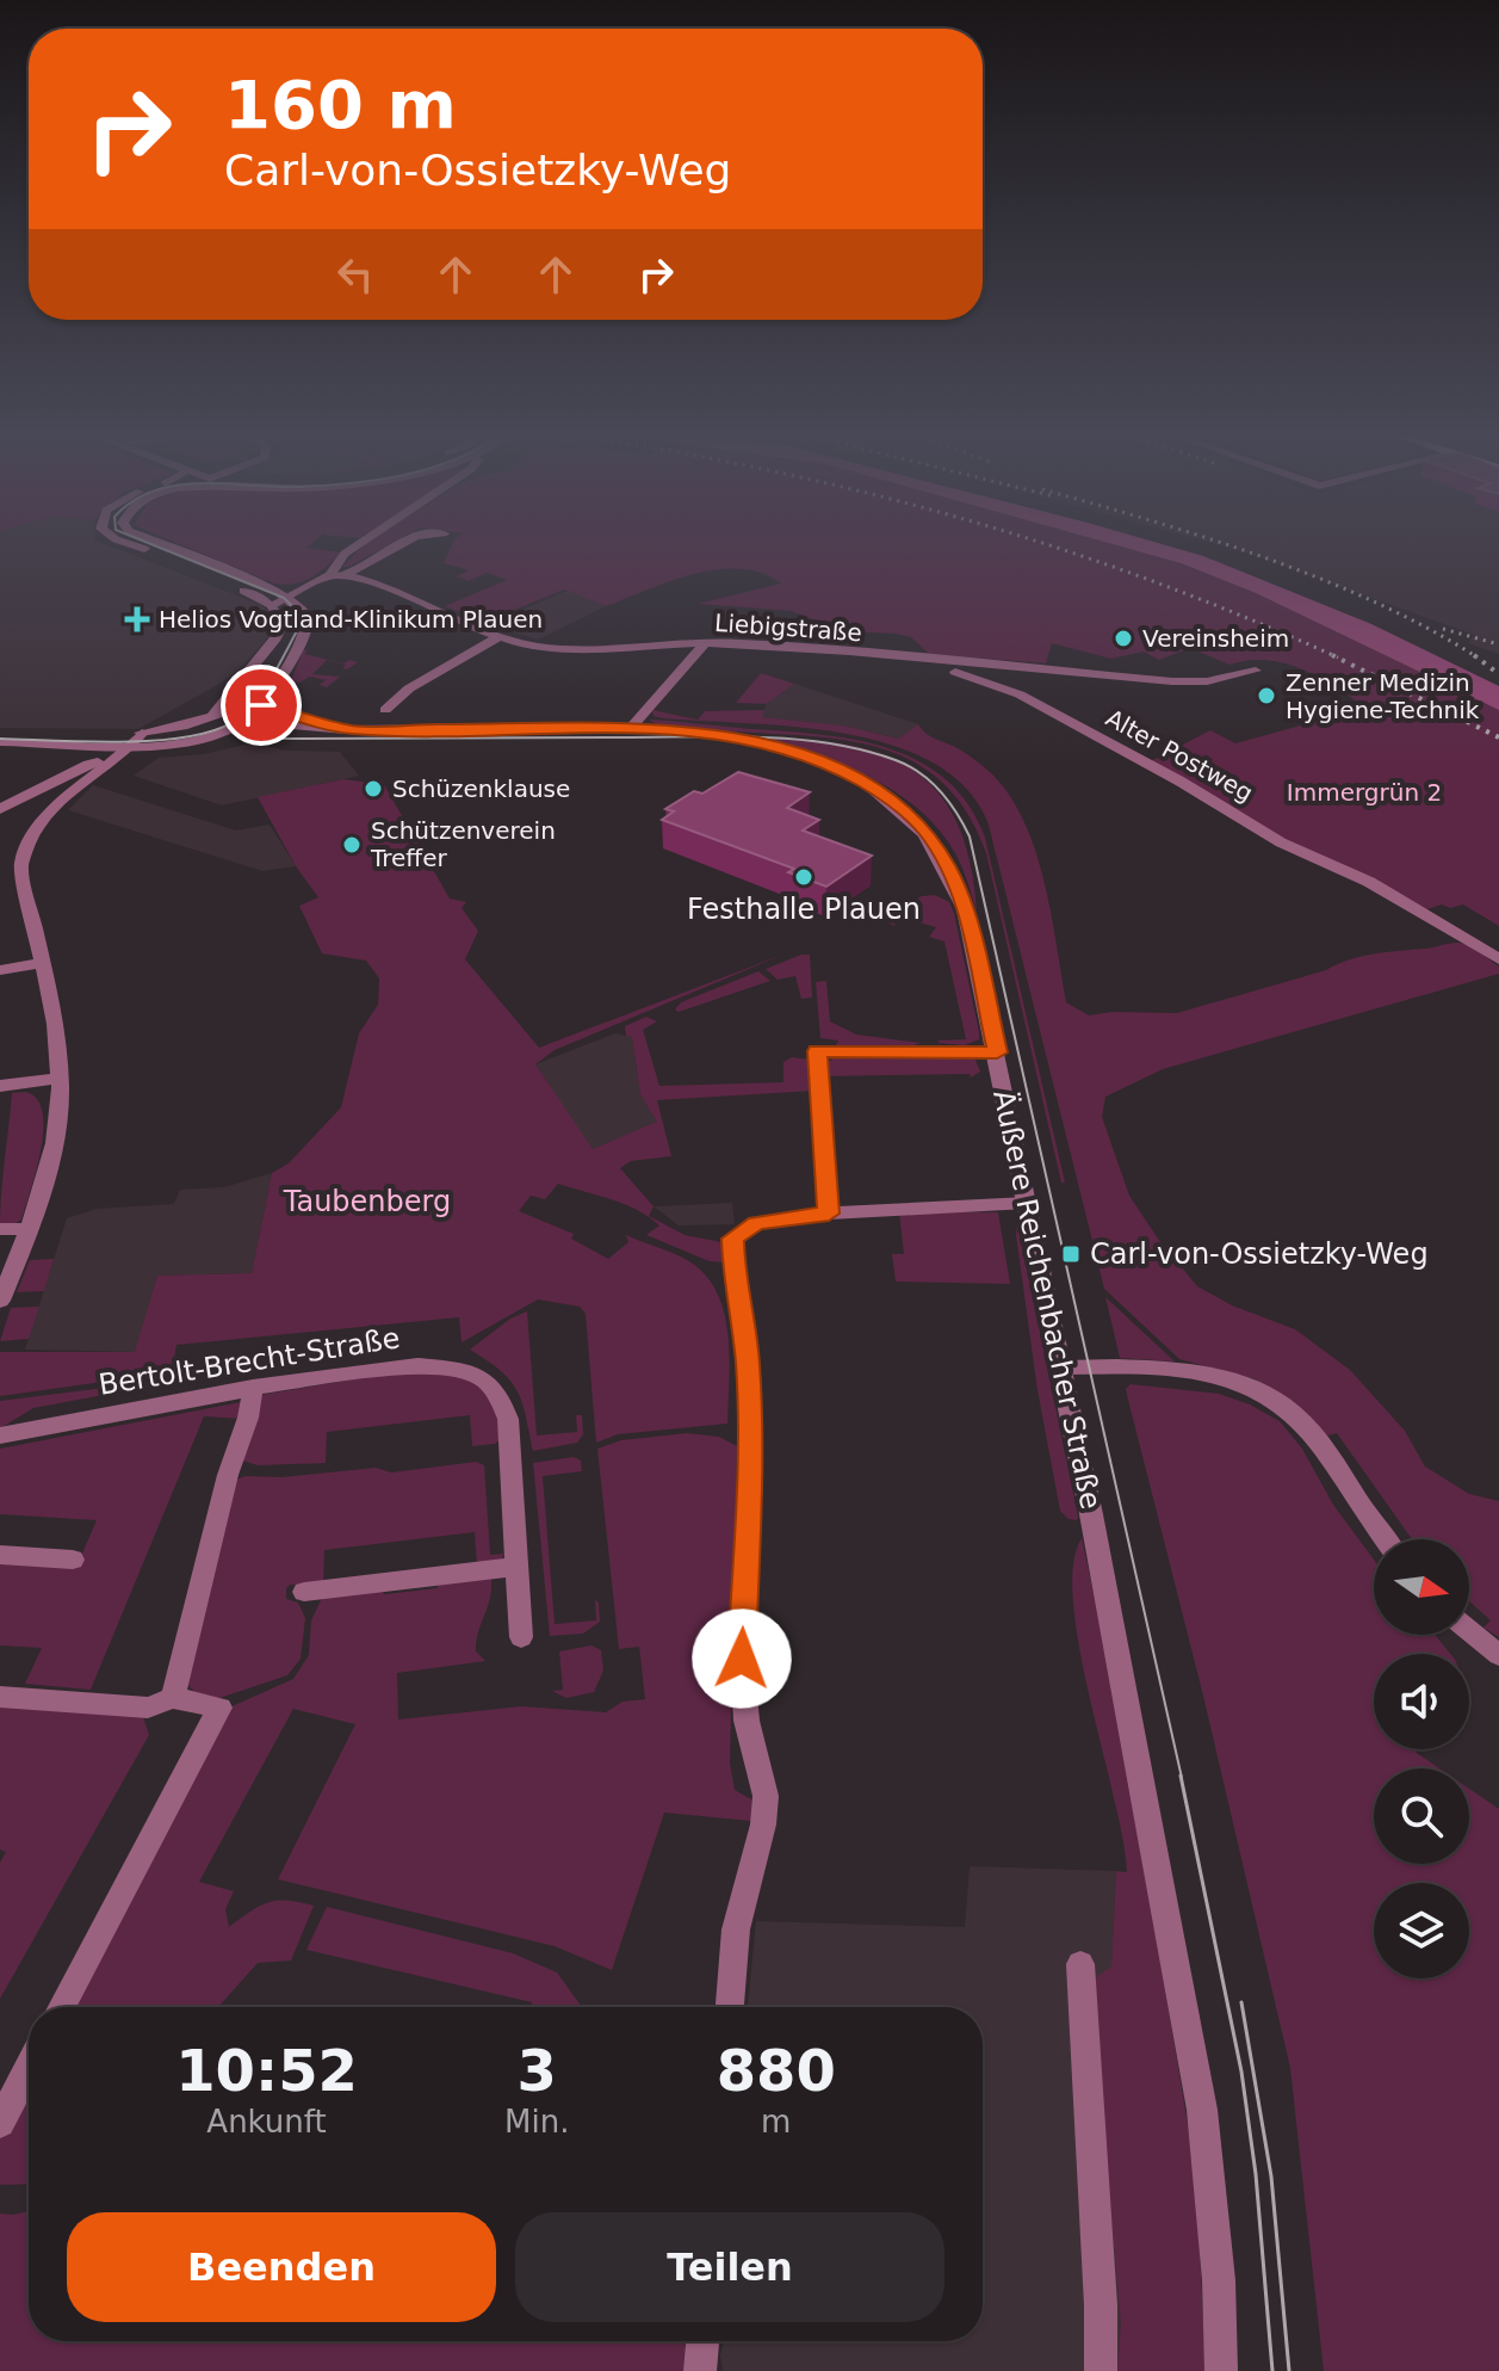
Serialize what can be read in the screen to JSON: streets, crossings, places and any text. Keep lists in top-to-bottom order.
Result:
{
  "streets": {
    "street": [
      "Liebigstraße",
      "Alter Postweg",
      "Äußere Reichenbacher Straße",
      "Bertolt-Brecht-Straße"
    ]
  },
  "crossings": [
    ["Liebigstraße", "Alter Postweg"]
  ],
  "parks": ["Immergrün 2", "Taubenberg"],
  "places": {
    "health": ["Helios Vogtland-Klinikum Plauen"],
    "other": [
      "Vereinsheim",
      "Zenner Medizin Hygiene-Technik",
      "Schüzenklause",
      "Schützenverein Treffer",
      "Festhalle Plauen"
    ],
    "transit": ["Carl-von-Ossietzky-Weg"]
  },
  "north": "right",
  "page": {
    "turn": ["160 m", "Carl-von-Ossietzky-Weg"],
    "eta": [
      "10:52",
      "Ankunft",
      "3",
      "Min.",
      "880",
      "m"
    ],
    "buttons": ["Beenden", "Teilen"]
  }
}
